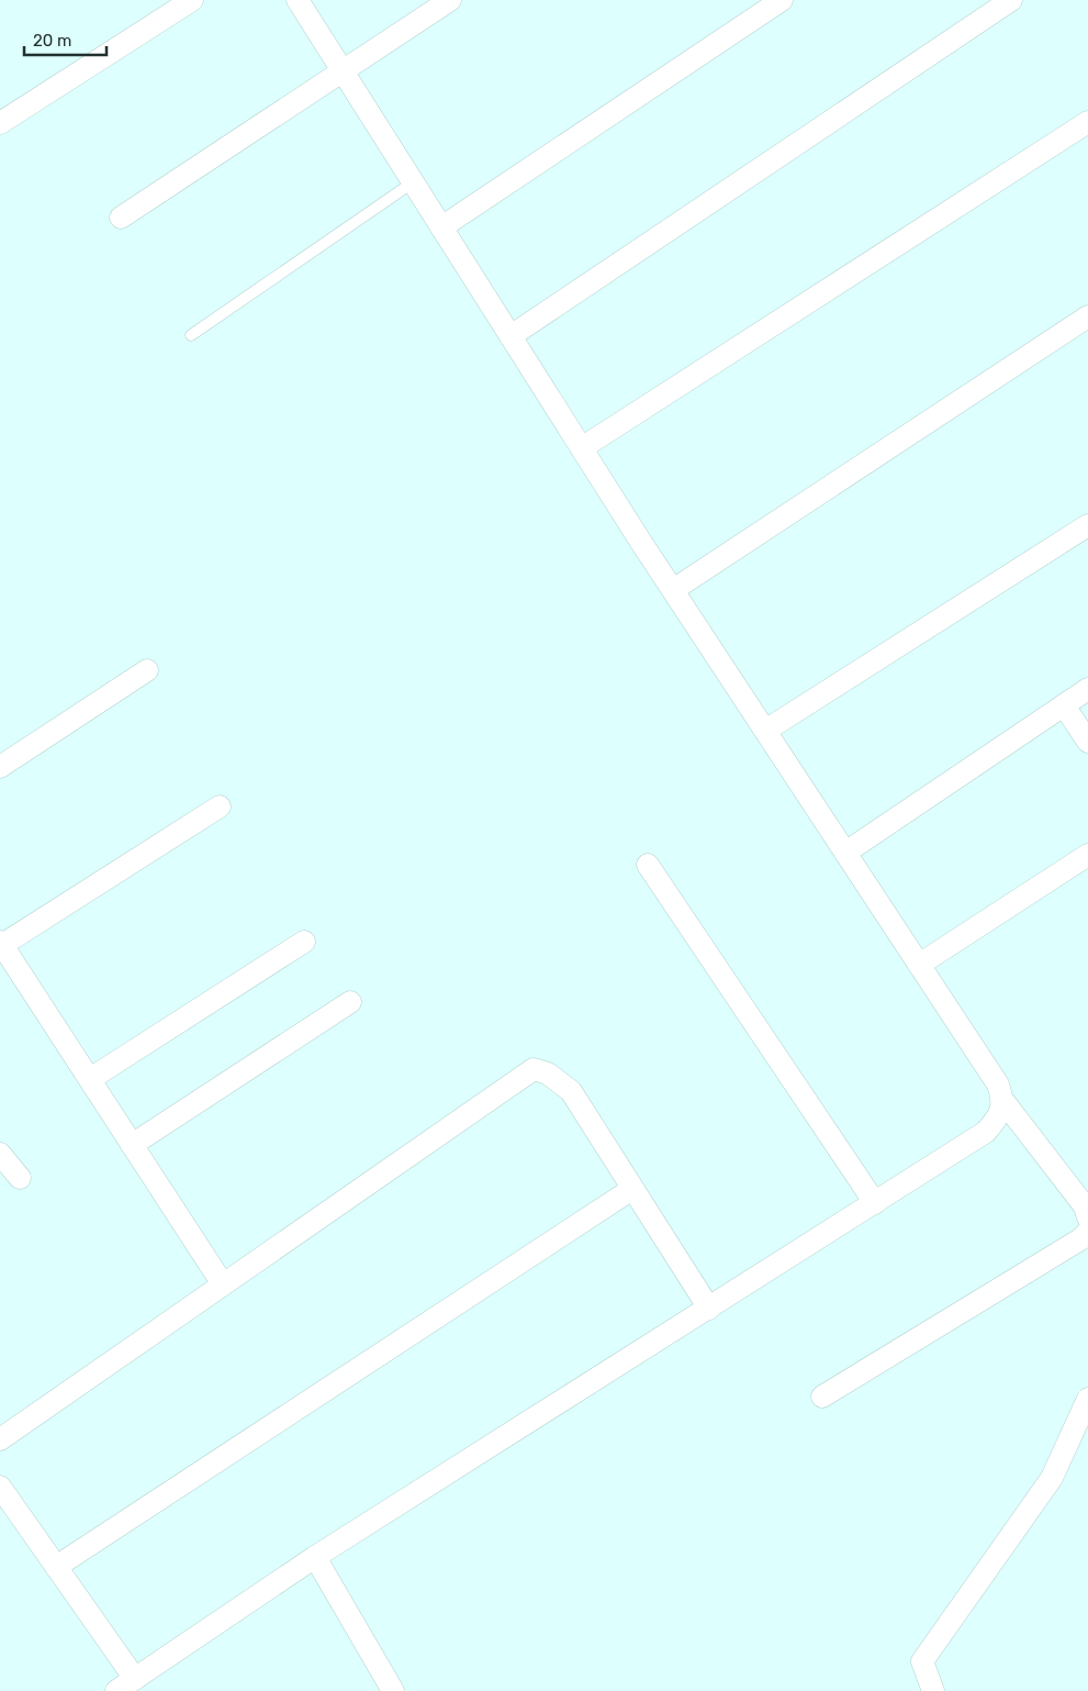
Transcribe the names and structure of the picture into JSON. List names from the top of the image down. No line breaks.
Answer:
{"scale_bar":"20 m"}
